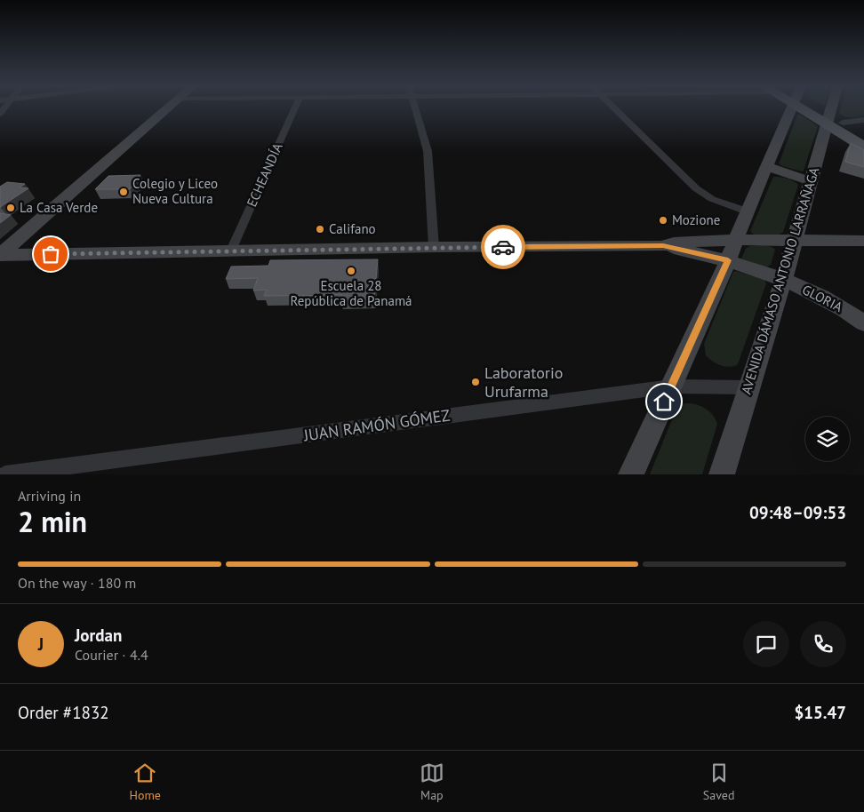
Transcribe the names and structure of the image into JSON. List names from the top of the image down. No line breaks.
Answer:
{"streets":{"street":["ECHEANDÍA","AVENIDA DÁMASO ANTONIO LARRAÑAGA","GLORIA","JUAN RAMÓN GÓMEZ"]},"crossings":[["AVENIDA DÁMASO ANTONIO LARRAÑAGA","GLORIA"],["AVENIDA DÁMASO ANTONIO LARRAÑAGA","JUAN RAMÓN GÓMEZ"]],"places":["Colegio y Liceo Nueva Cultura","La Casa Verde","Mozione","Califano","Escuela 28 República de Panamá","Laboratorio Urufarma"],"page":{"heading":["2 min","Arriving in","09:48–09:53"],"panel":["Jordan","Courier · 4.4","Order #1832","$15.47"],"bar":"On the way · 180 m","round":"J","tabs":["Home","Map","Saved"]}}
